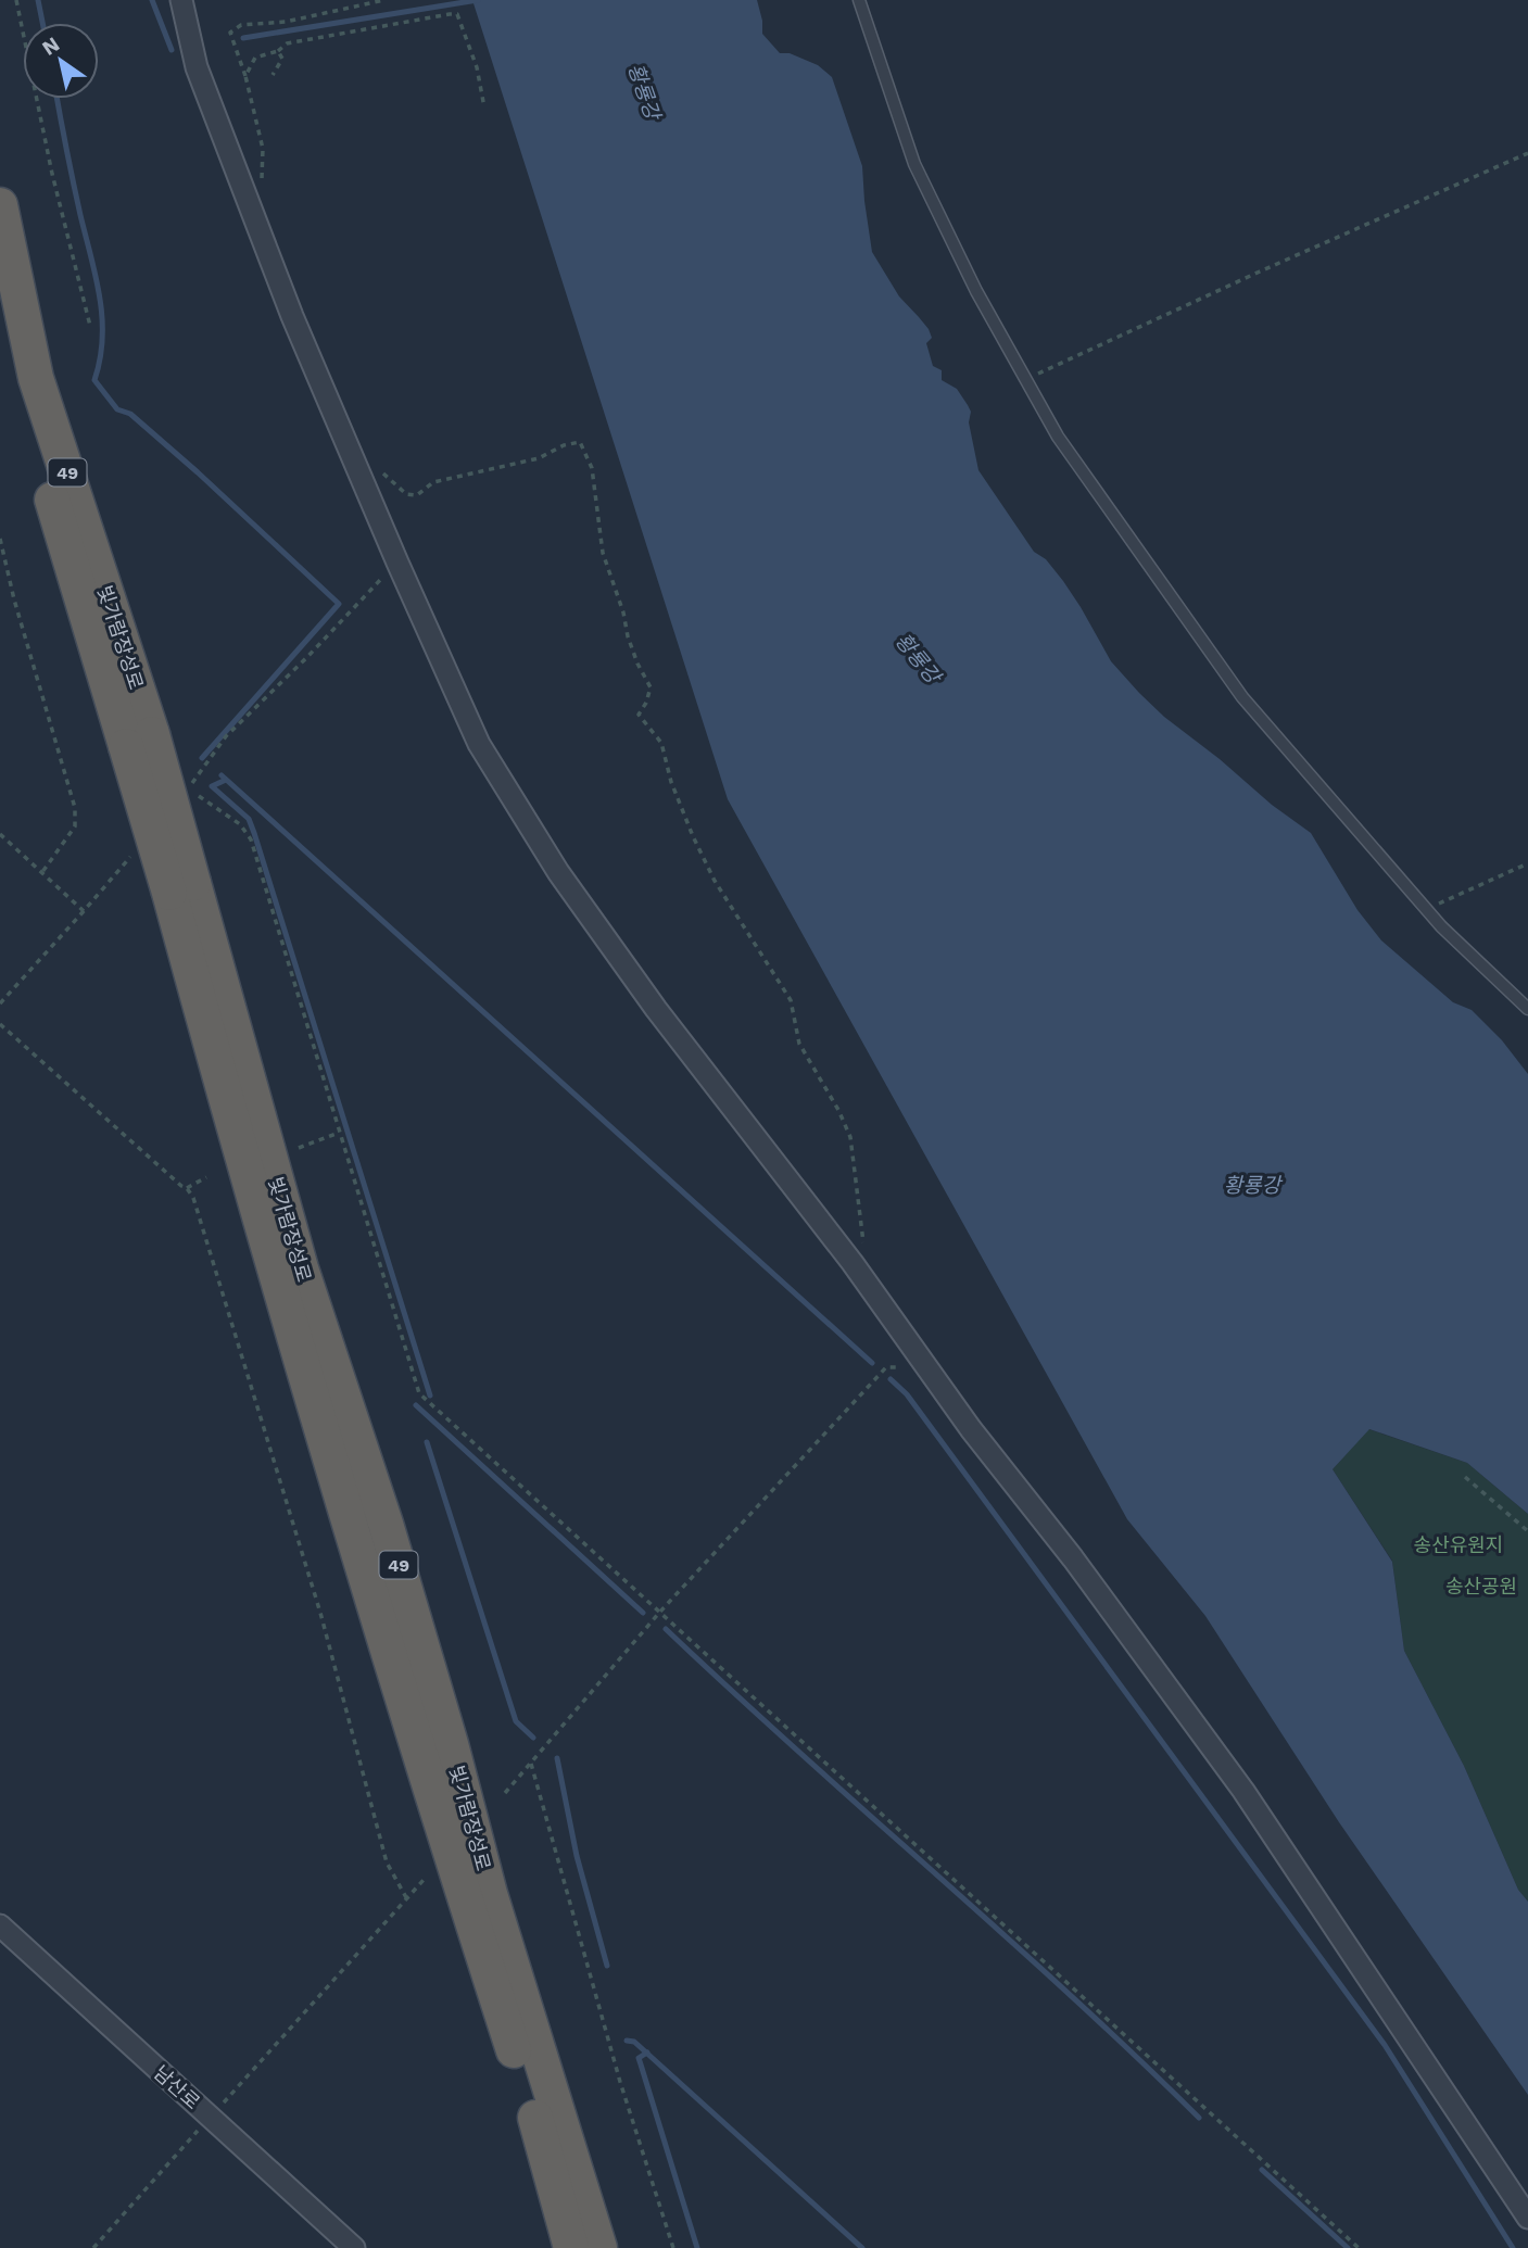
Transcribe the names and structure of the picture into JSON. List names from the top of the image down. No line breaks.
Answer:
{"streets":{"highway":["49","빛가람장성로"],"street":["남산로"]},"water":["황룡강"],"parks":["송산유원지","송산공원"],"north":"top left"}
